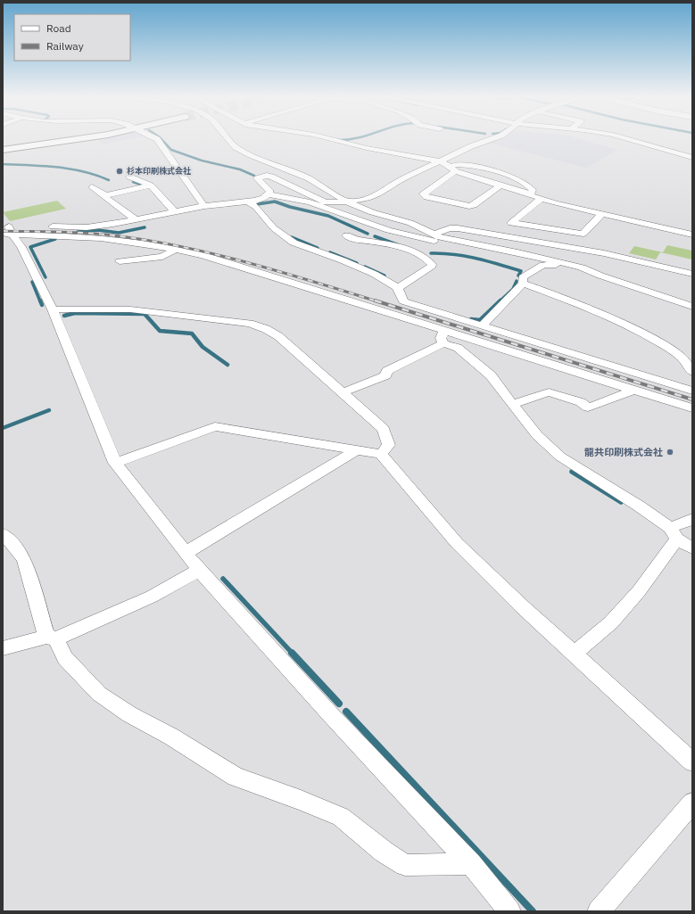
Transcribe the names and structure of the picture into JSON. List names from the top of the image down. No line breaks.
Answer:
{"places":["杉本印刷株式会社","龍共印刷株式会社"],"legend":["Road","Railway"]}
